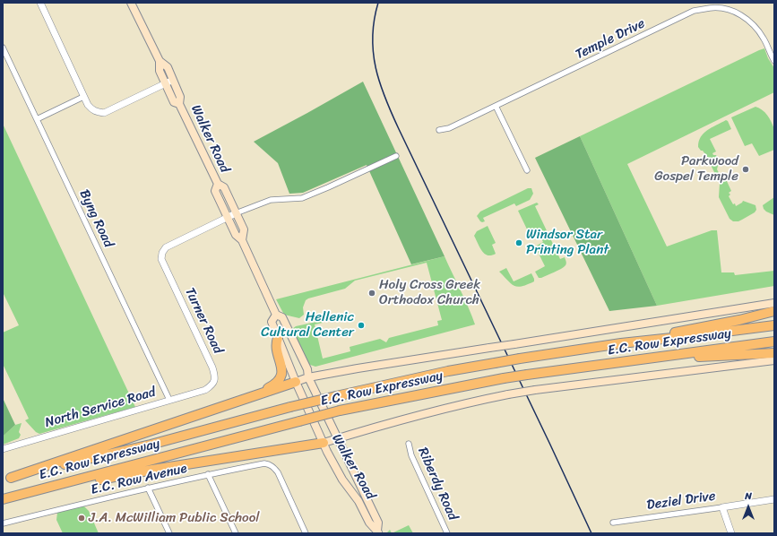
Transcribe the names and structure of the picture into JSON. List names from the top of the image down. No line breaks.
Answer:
{"streets":{"highway":["E.C. Row Expressway"],"main road":["Walker Road"],"street":["Temple Drive","Byng Road","Turner Road","North Service Road","E.C. Row Avenue","Riberdy Road","Deziel Drive"]},"crossings":[["Walker Road","Turner Road"],["Byng Road","North Service Road"],["Turner Road","North Service Road"]],"places":["Parkwood Gospel Temple","Windsor Star Printing Plant","Holy Cross Greek Orthodox Church","Hellenic Cultural Center","J.A. McWilliam Public School"],"north":"top"}
